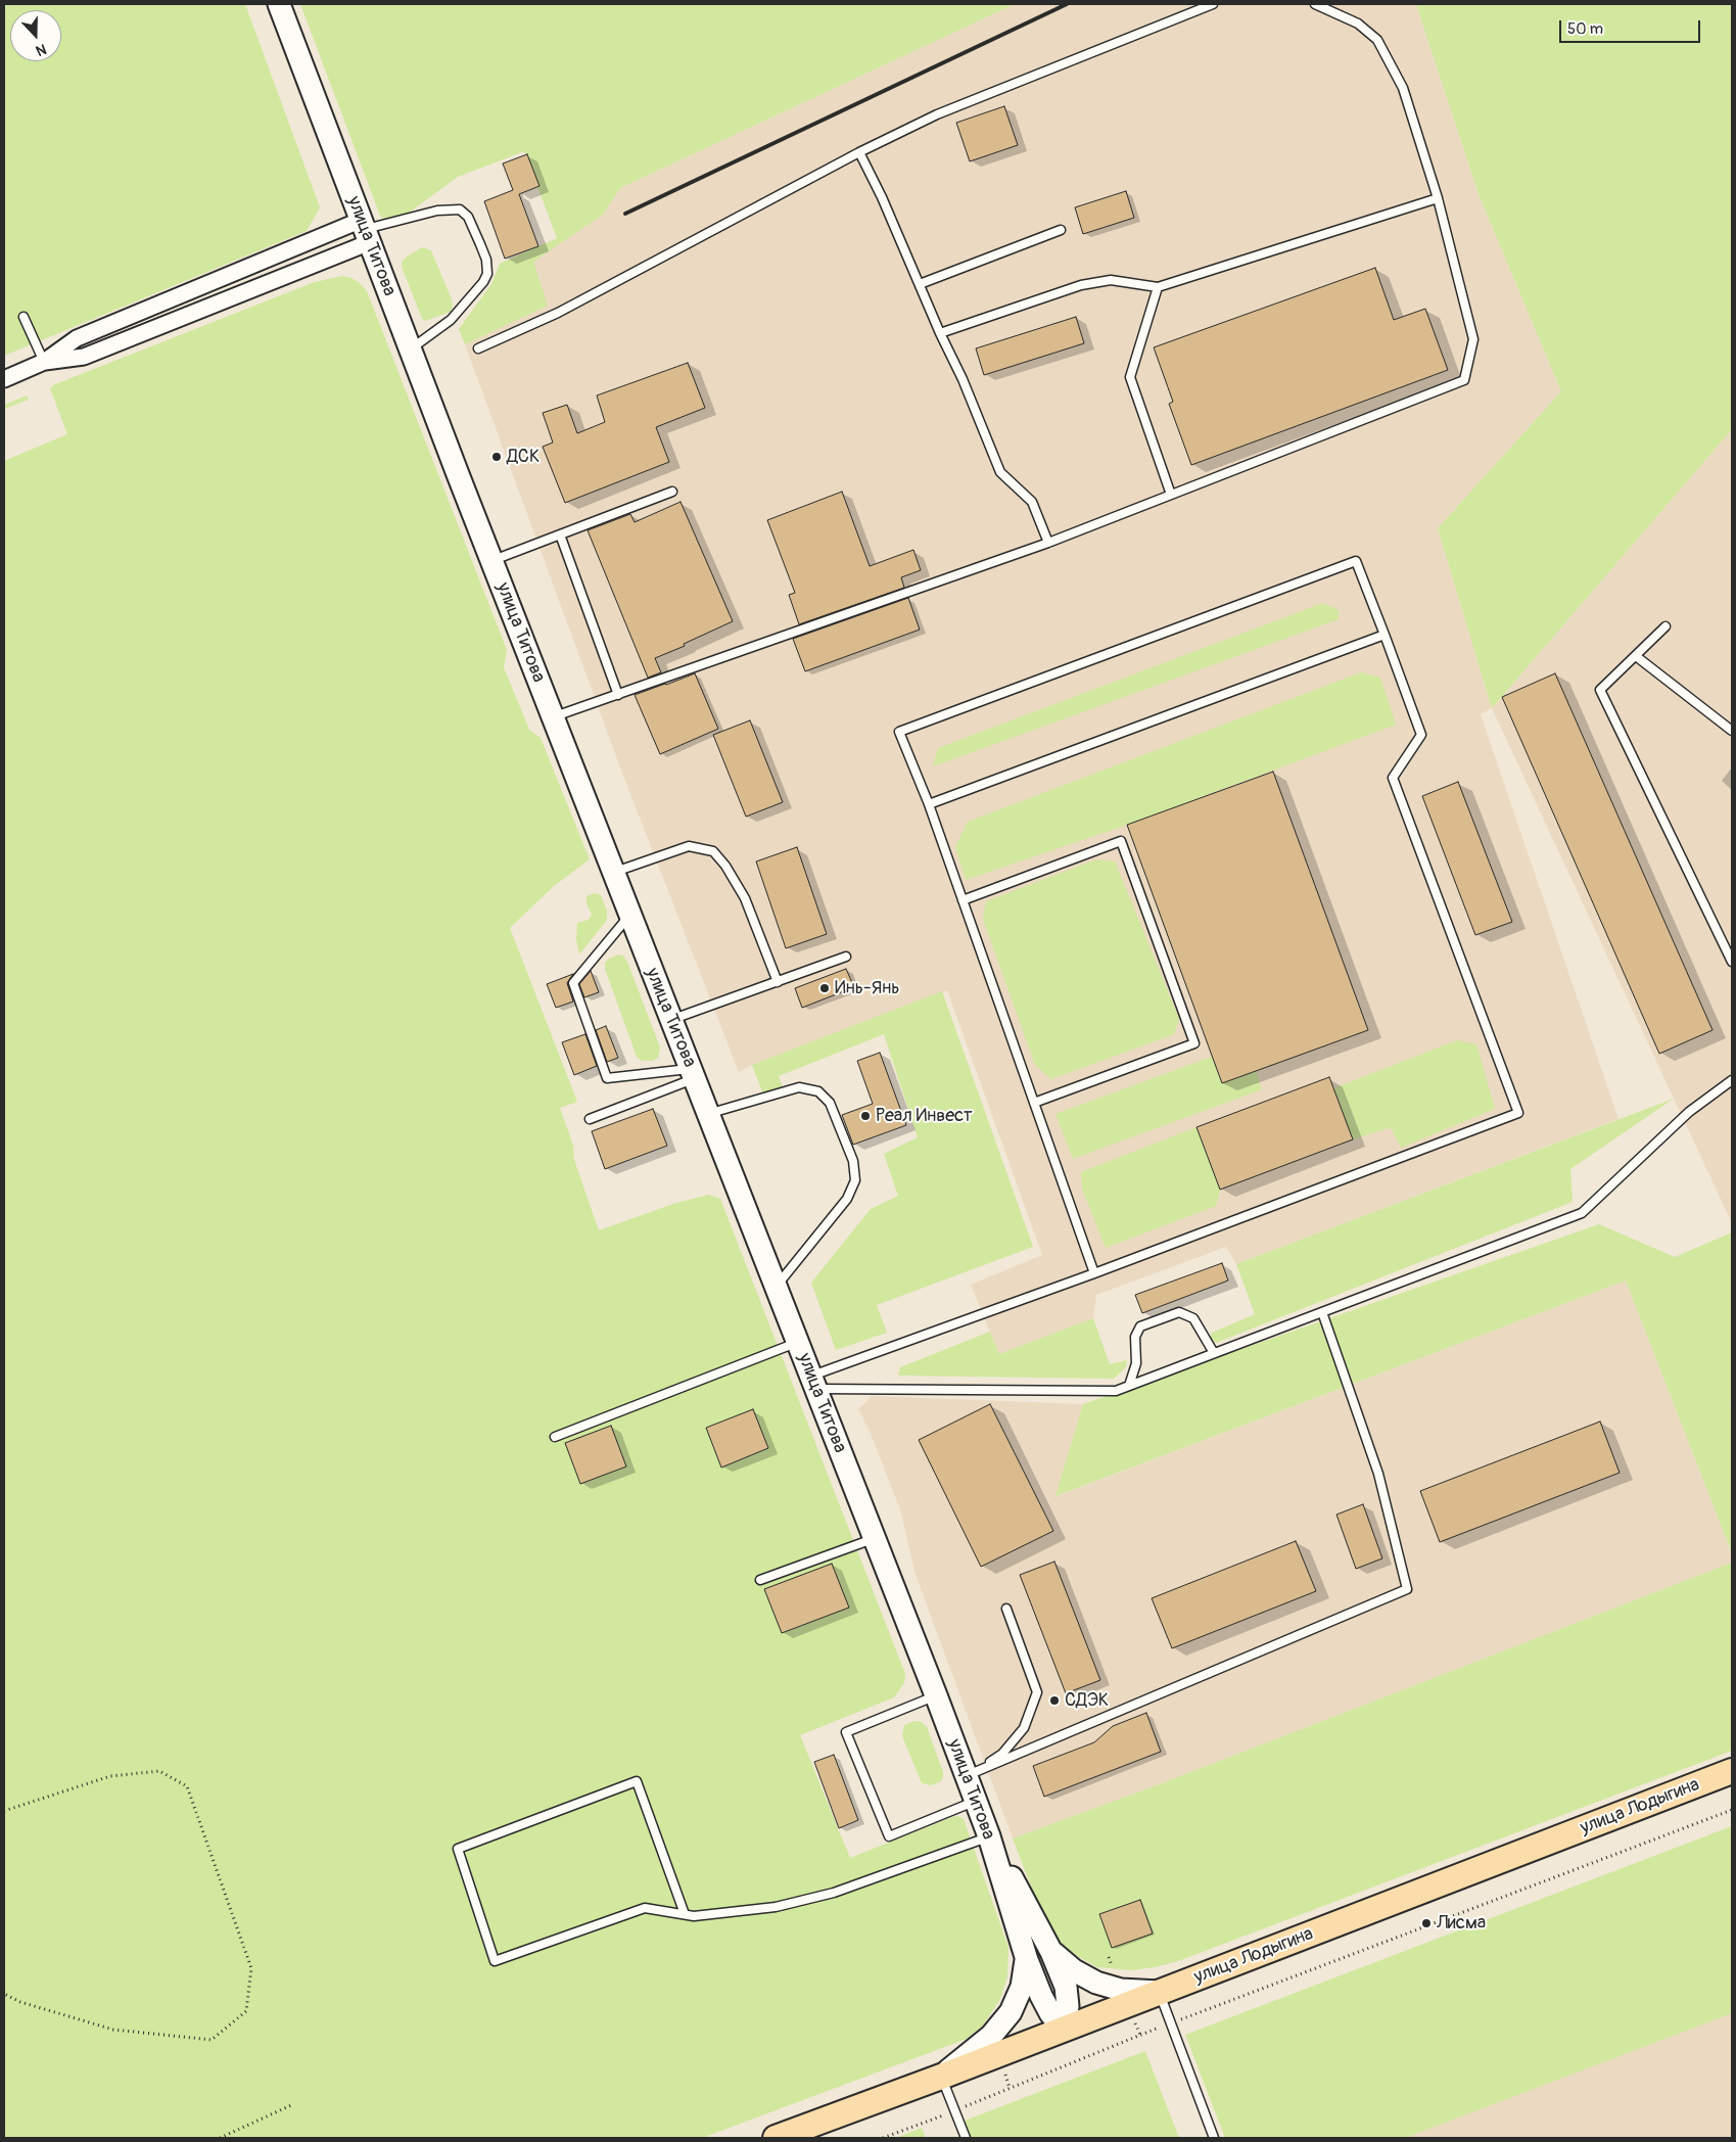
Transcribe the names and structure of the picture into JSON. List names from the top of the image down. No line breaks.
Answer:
{"streets":{"main road":["улица Титова","улица Лодыгина"]},"crossings":[["улица Титова","улица Лодыгина"]],"places":["ДСК","Инь-Янь","Реал Инвест","СДЭК","Лисма"],"scale_bar":"50 m","north":"bottom"}
